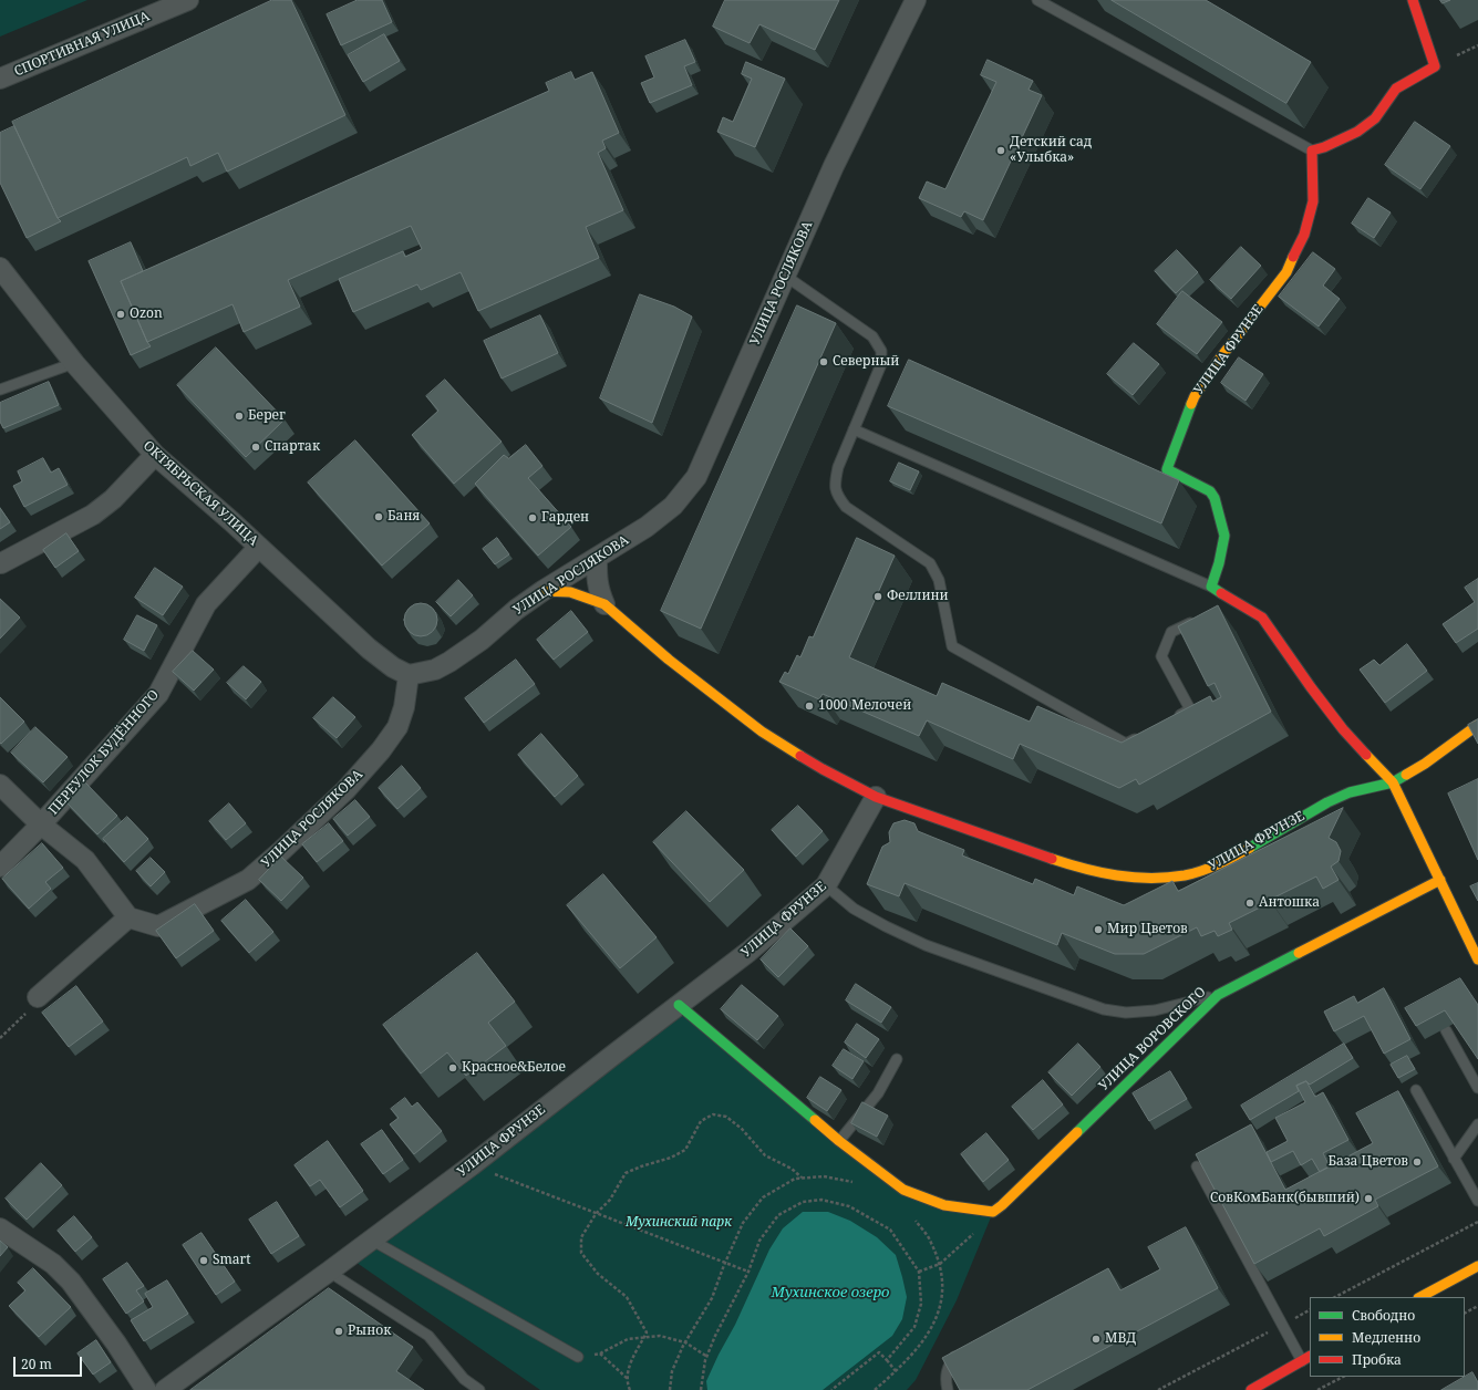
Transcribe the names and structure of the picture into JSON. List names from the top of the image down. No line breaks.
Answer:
{"streets":{"street":["СПОРТИВНАЯ УЛИЦА","УЛИЦА РОСЛЯКОВА","УЛИЦА ФРУНЗЕ","ОКТЯБРЬСКАЯ УЛИЦА","ПЕРЕУЛОК БУДЁННОГО","УЛИЦА ВОРОВСКОГО"]},"crossings":[["УЛИЦА РОСЛЯКОВА","ОКТЯБРЬСКАЯ УЛИЦА"],["ОКТЯБРЬСКАЯ УЛИЦА","ПЕРЕУЛОК БУДЁННОГО"]],"water":["Мухинское озеро"],"parks":["Мухинский парк"],"places":["Детский сад «Улыбка»","Ozon","Северный","Берег","Спартак","Баня","Гарден","Феллини","1000 Мелочей","Антошка","Мир Цветов","Красное&Белое","База Цветов","СовКомБанк(бывший)","Smart","Рынок","МВД"],"legend":["Свободно","Медленно","Пробка"],"scale_bar":"20 m"}
